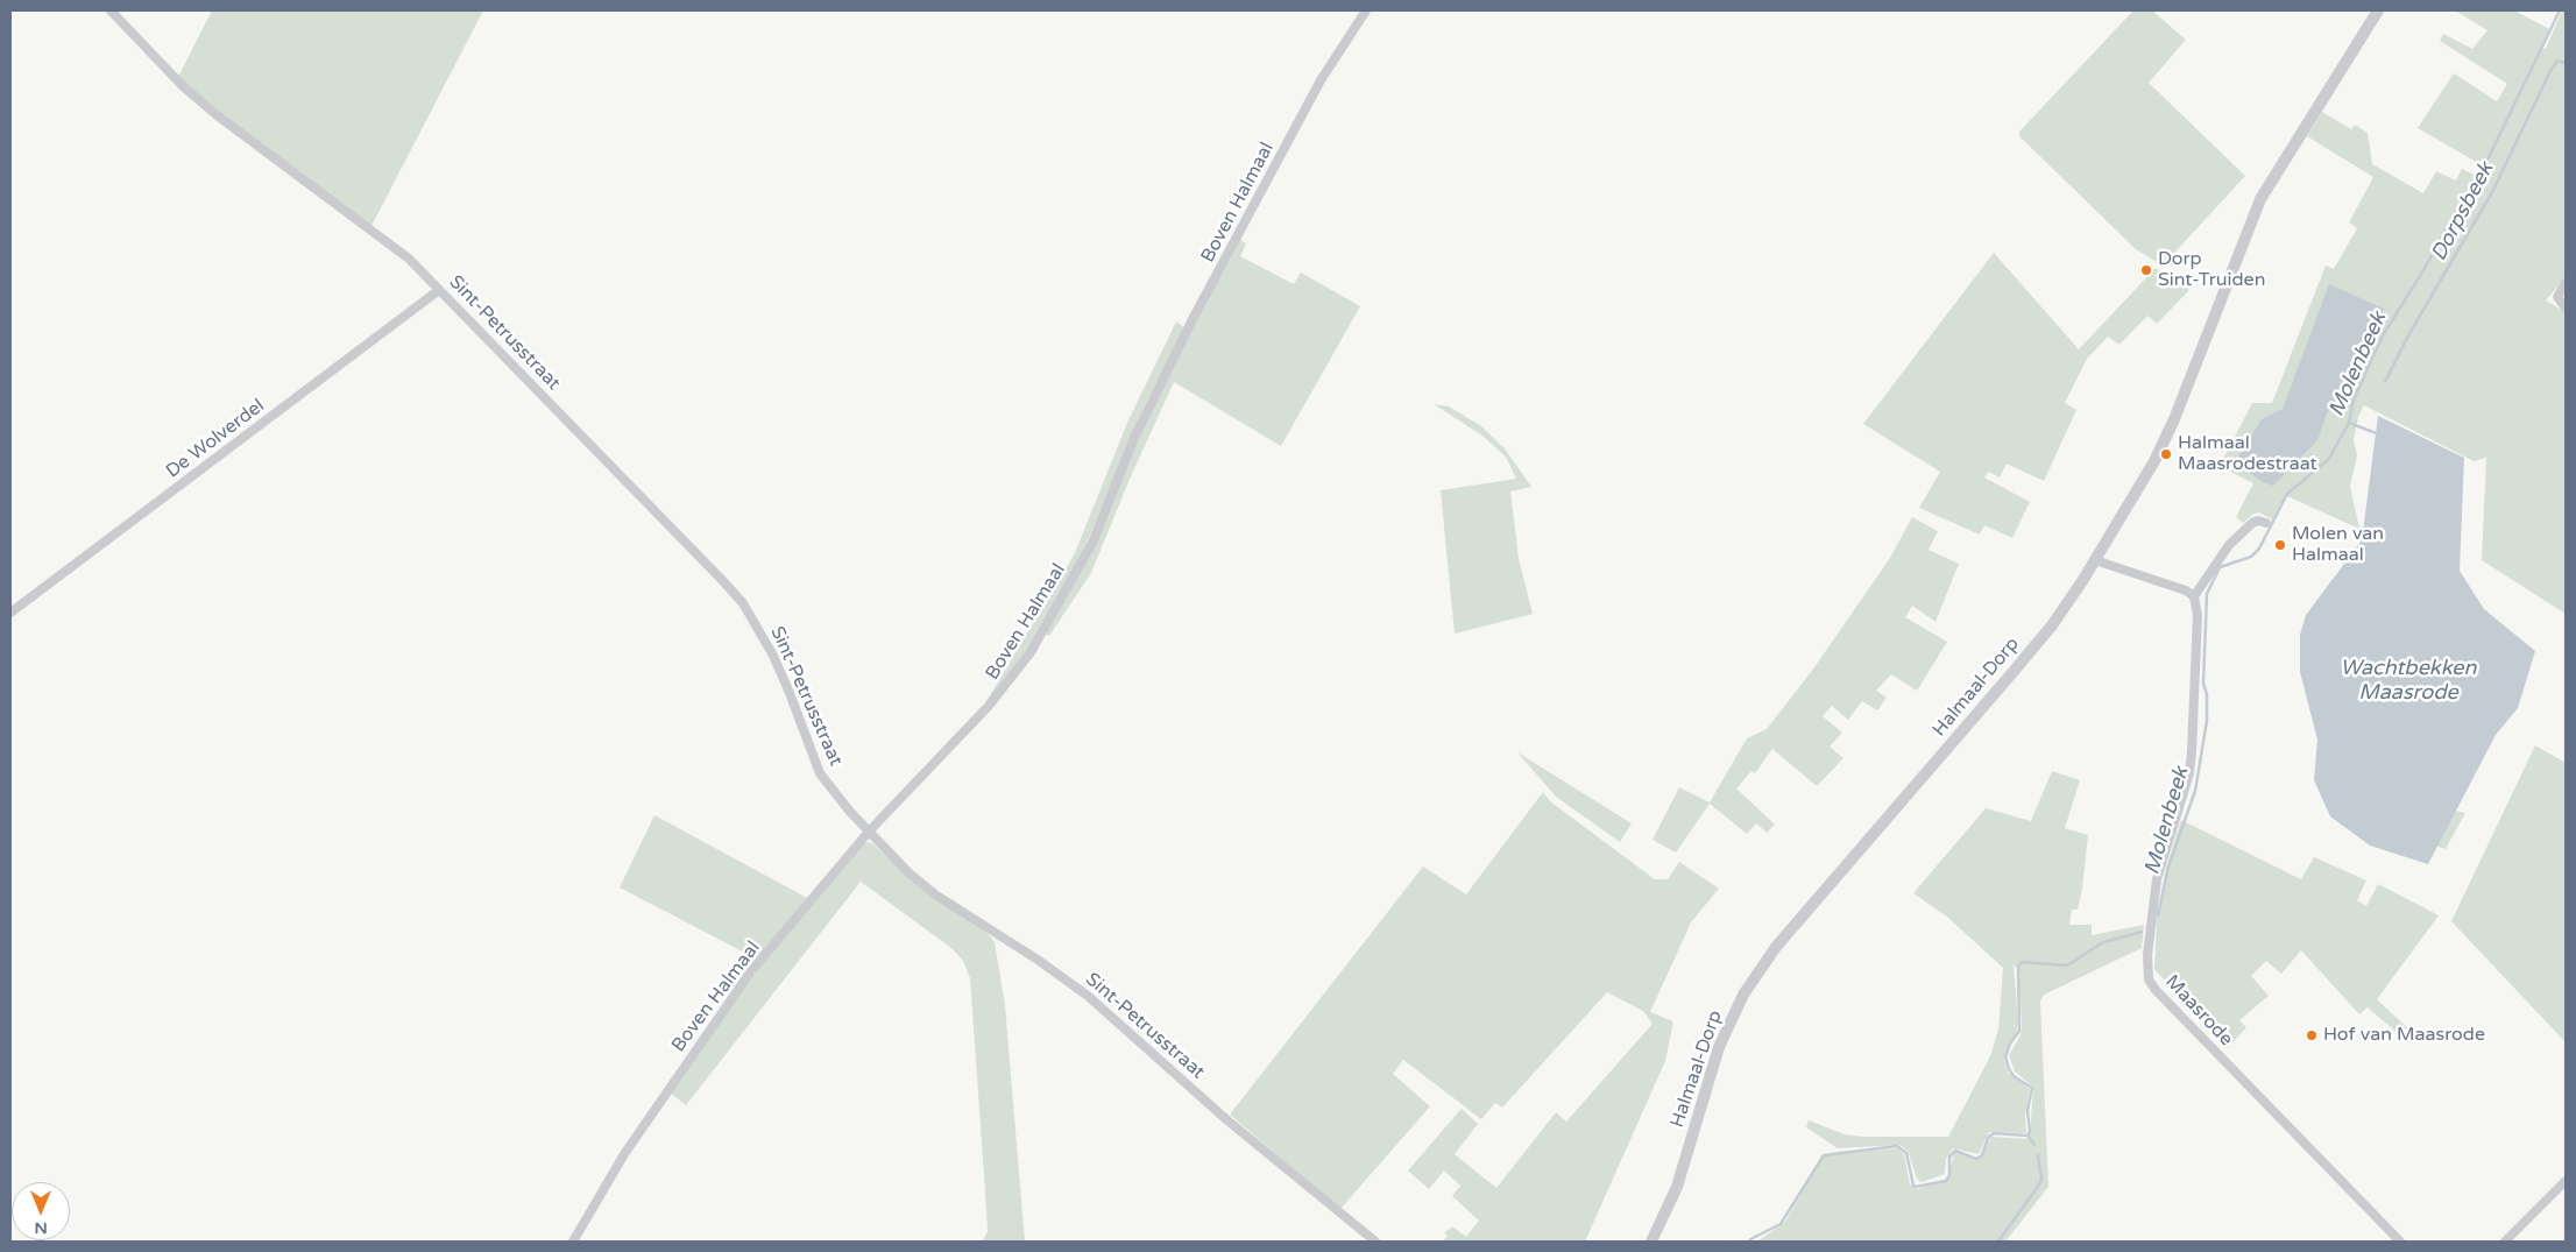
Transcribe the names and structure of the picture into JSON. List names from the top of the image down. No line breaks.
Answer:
{"streets":{"street":["Boven Halmaal","Sint-Petrusstraat","De Wolverdel","Halmaal-Dorp","Maasrode"]},"crossings":[["Boven Halmaal","Sint-Petrusstraat"],["Sint-Petrusstraat","De Wolverdel"]],"water":["Dorpsbeek","Molenbeek","Wachtbekken Maasrode"],"places":["Dorp Sint-Truiden","Halmaal Maasrodestraat","Molen van Halmaal","Hof van Maasrode"],"north":"bottom"}
